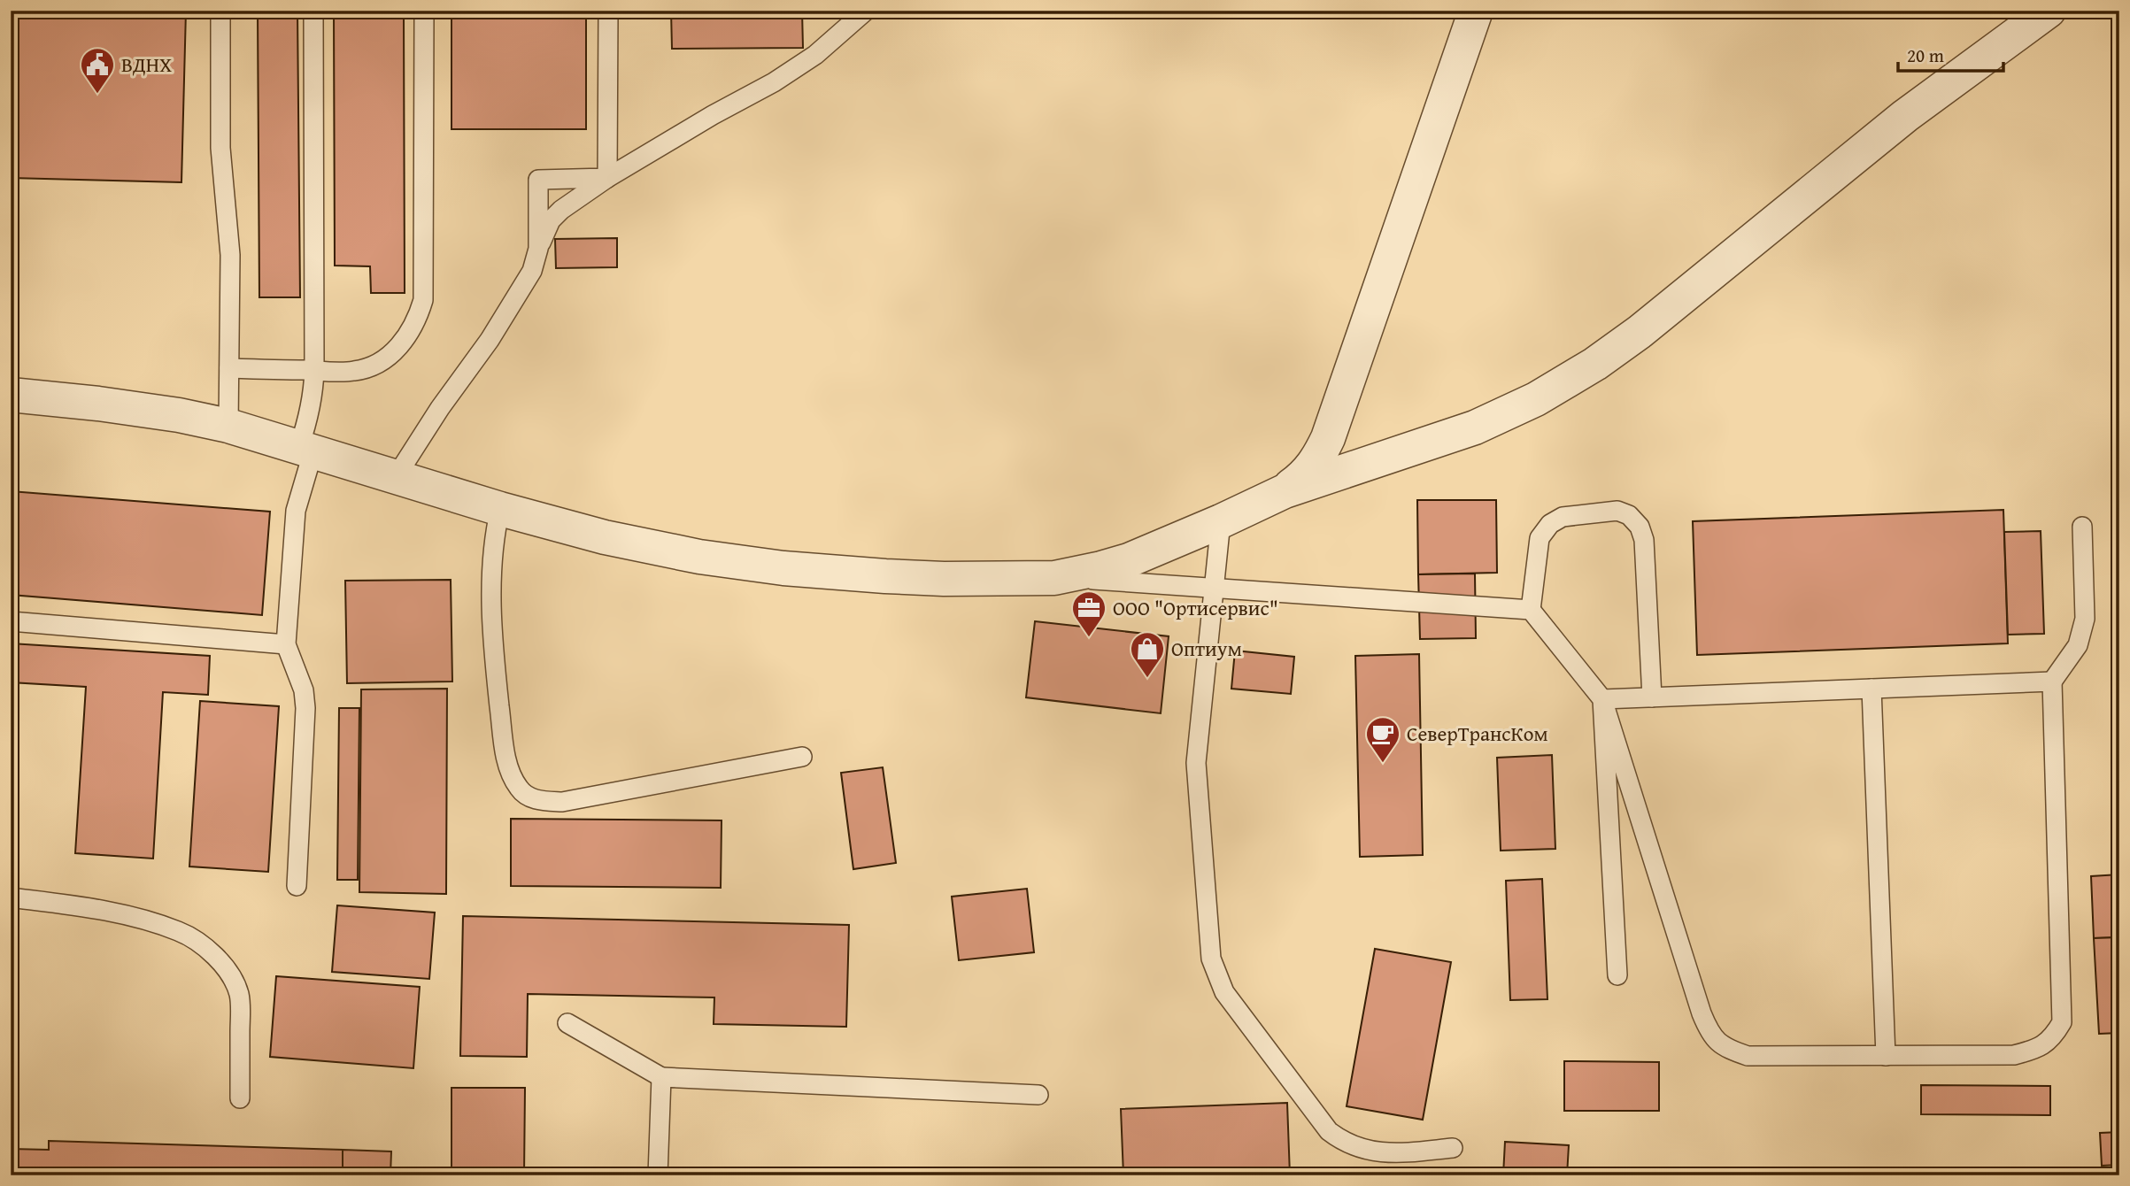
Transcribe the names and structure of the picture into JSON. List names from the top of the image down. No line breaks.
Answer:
{"places":{"public building":["ВДНХ"],"office":["ООО \"Ортисервис\""],"shop":["Оптиум"],"cafe":["СеверТрансКом"]},"scale_bar":"20 m"}
